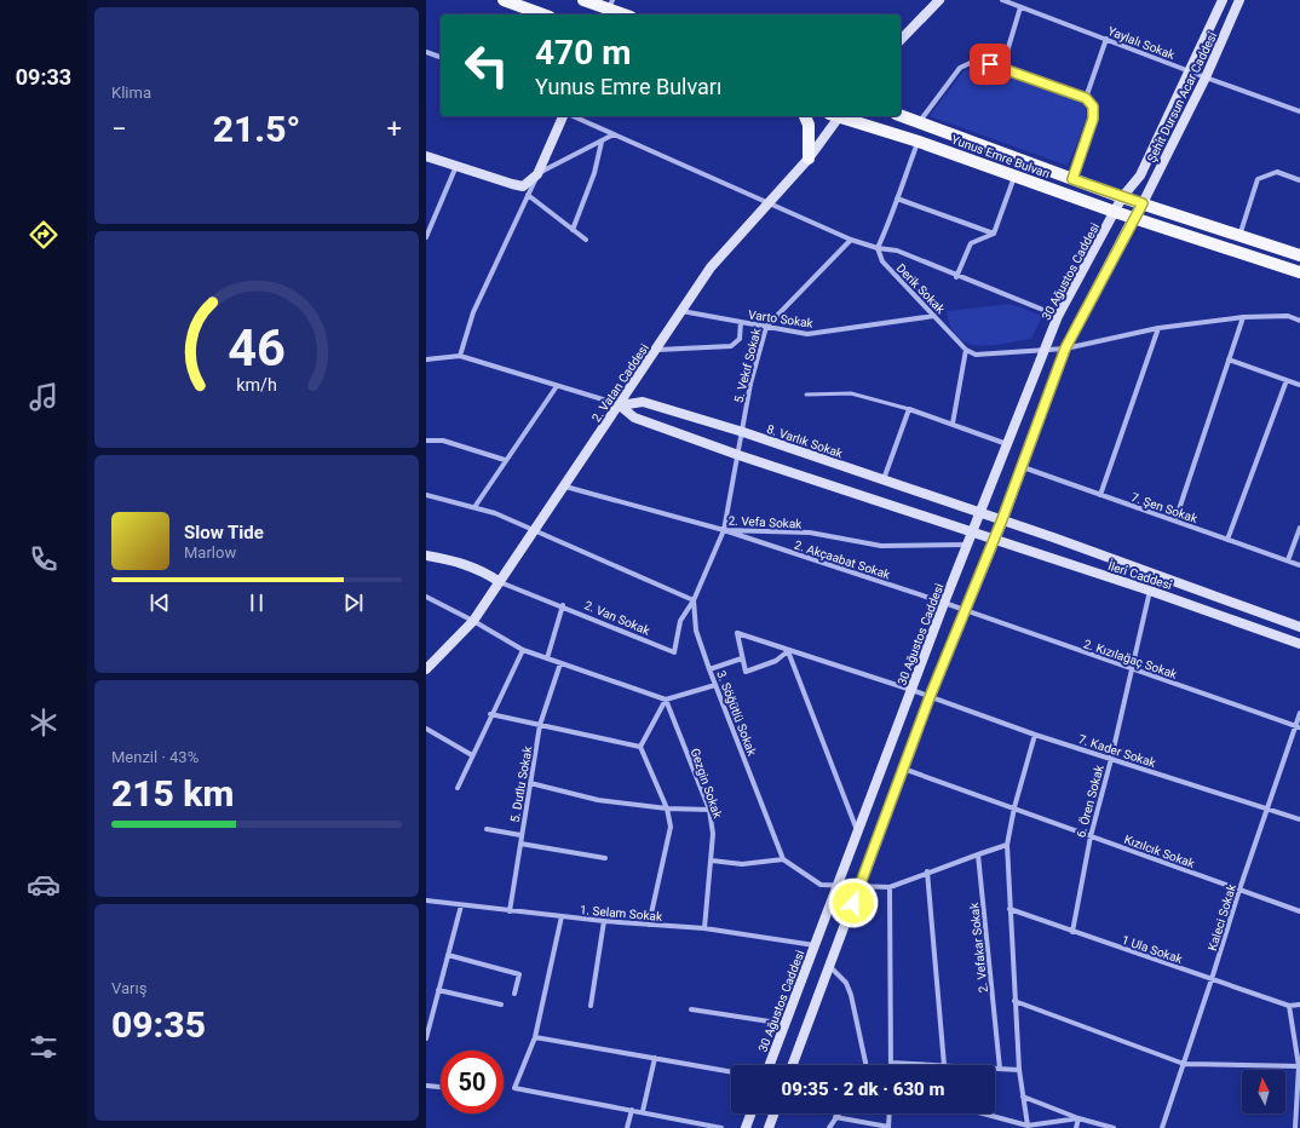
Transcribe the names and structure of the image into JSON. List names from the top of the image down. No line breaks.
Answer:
{"streets":{"main road":["Şehit Dursun Acar Caddesi","Yunus Emre Bulvarı","30 Ağustos Caddesi","2. Vatan Caddesi","8. Varlık Sokak","İleri Caddesi"],"street":["Yaylalı Sokak","Derik Sokak","Varto Sokak","5. Vekıf Sokak","7. Şen Sokak","2. Vefa Sokak","2. Akçaabat Sokak","2. Van Sokak","2. Kızılağaç Sokak","3. Söğütlü Sokak","7. Kader Sokak","Gezgin Sokak","5. Dutlu Sokak","6. Ören Sokak","Kızılcık Sokak","1. Selam Sokak","Kaleci Sokak","2. Vefakar Sokak","1 Ula Sokak"]},"crossings":[["Yaylalı Sokak","Şehit Dursun Acar Caddesi"],["Şehit Dursun Acar Caddesi","Yunus Emre Bulvarı"],["Şehit Dursun Acar Caddesi","30 Ağustos Caddesi"],["Yunus Emre Bulvarı","30 Ağustos Caddesi"],["30 Ağustos Caddesi","8. Varlık Sokak"],["30 Ağustos Caddesi","2. Vefa Sokak"],["30 Ağustos Caddesi","2. Akçaabat Sokak"],["30 Ağustos Caddesi","İleri Caddesi"],["30 Ağustos Caddesi","7. Kader Sokak"],["30 Ağustos Caddesi","1. Selam Sokak"],["Derik Sokak","Varto Sokak"],["Varto Sokak","5. Vekıf Sokak"],["Varto Sokak","2. Vatan Caddesi"],["5. Vekıf Sokak","8. Varlık Sokak"],["5. Vekıf Sokak","2. Vefa Sokak"],["5. Vekıf Sokak","2. Akçaabat Sokak"],["5. Vekıf Sokak","3. Söğütlü Sokak"],["2. Vatan Caddesi","8. Varlık Sokak"],["2. Vatan Caddesi","2. Vefa Sokak"],["2. Vatan Caddesi","2. Van Sokak"],["8. Varlık Sokak","İleri Caddesi"],["2. Vefa Sokak","2. Akçaabat Sokak"],["2. Vefa Sokak","3. Söğütlü Sokak"],["2. Akçaabat Sokak","2. Kızılağaç Sokak"],["2. Akçaabat Sokak","3. Söğütlü Sokak"],["İleri Caddesi","6. Ören Sokak"],["2. Van Sokak","3. Söğütlü Sokak"],["2. Kızılağaç Sokak","6. Ören Sokak"],["2. Kızılağaç Sokak","Kaleci Sokak"],["7. Kader Sokak","6. Ören Sokak"],["7. Kader Sokak","Kaleci Sokak"],["Gezgin Sokak","1. Selam Sokak"],["5. Dutlu Sokak","1. Selam Sokak"],["6. Ören Sokak","Kızılcık Sokak"],["6. Ören Sokak","1 Ula Sokak"],["Kızılcık Sokak","Kaleci Sokak"],["Kaleci Sokak","1 Ula Sokak"]],"north":"top","page":{"tabs":"09:33","tile":["Klima",["Menzil · 43%","215 km"],["Varış","09:35"]],"turn":["470 m","Yunus Emre Bulvarı"],"heat":["−","21.5°","+"],"song":["Slow Tide","Marlow"],"limit":"50","trip":"09:35 · 2 dk · 630 m","gauge":["46","km/h"]}}
